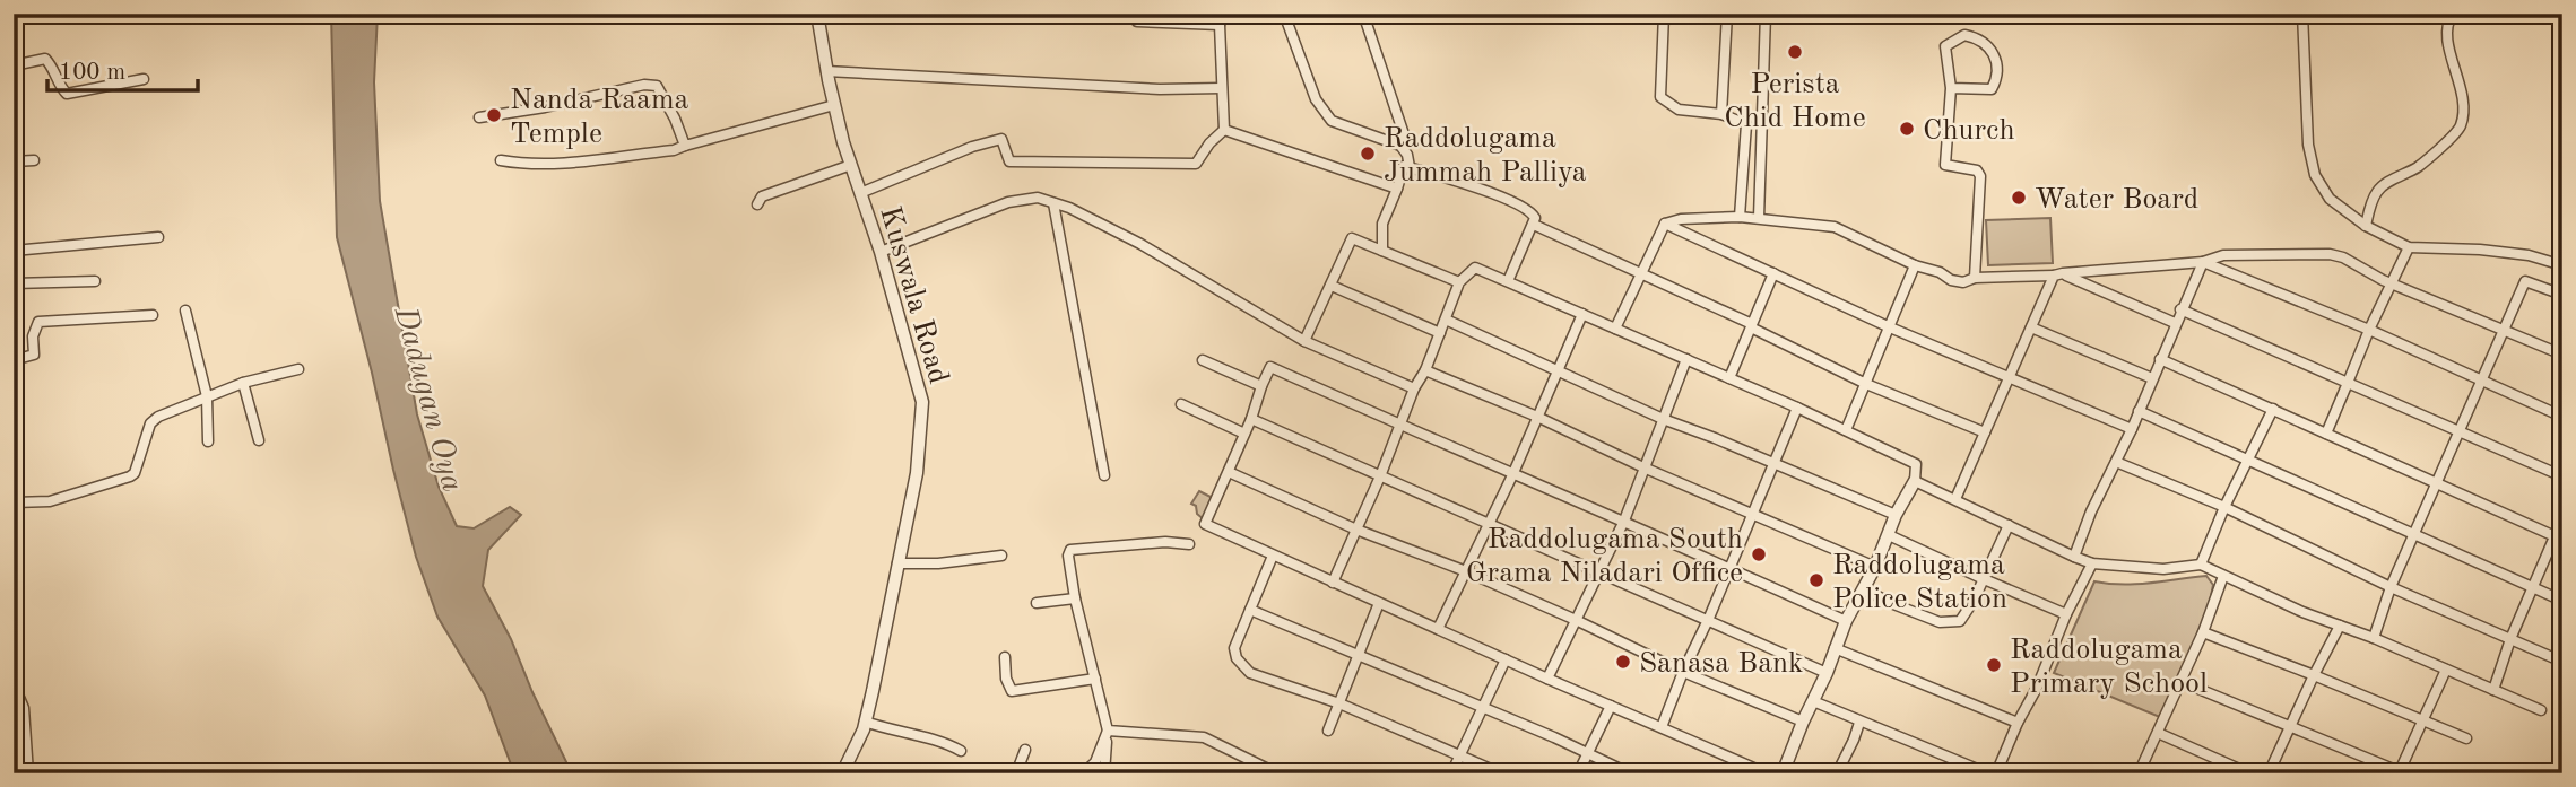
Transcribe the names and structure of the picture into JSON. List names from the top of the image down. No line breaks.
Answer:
{"streets":{"street":["Kuswala Road"]},"water":["Dadugan Oya"],"places":["Perista Chid Home","Nanda Raama Temple","Church","Raddolugama Jummah Palliya","Water Board","Raddolugama South Grama Niladari Office","Raddolugama Police Station","Sanasa Bank","Raddolugama Primary School"],"scale_bar":"100 m"}
